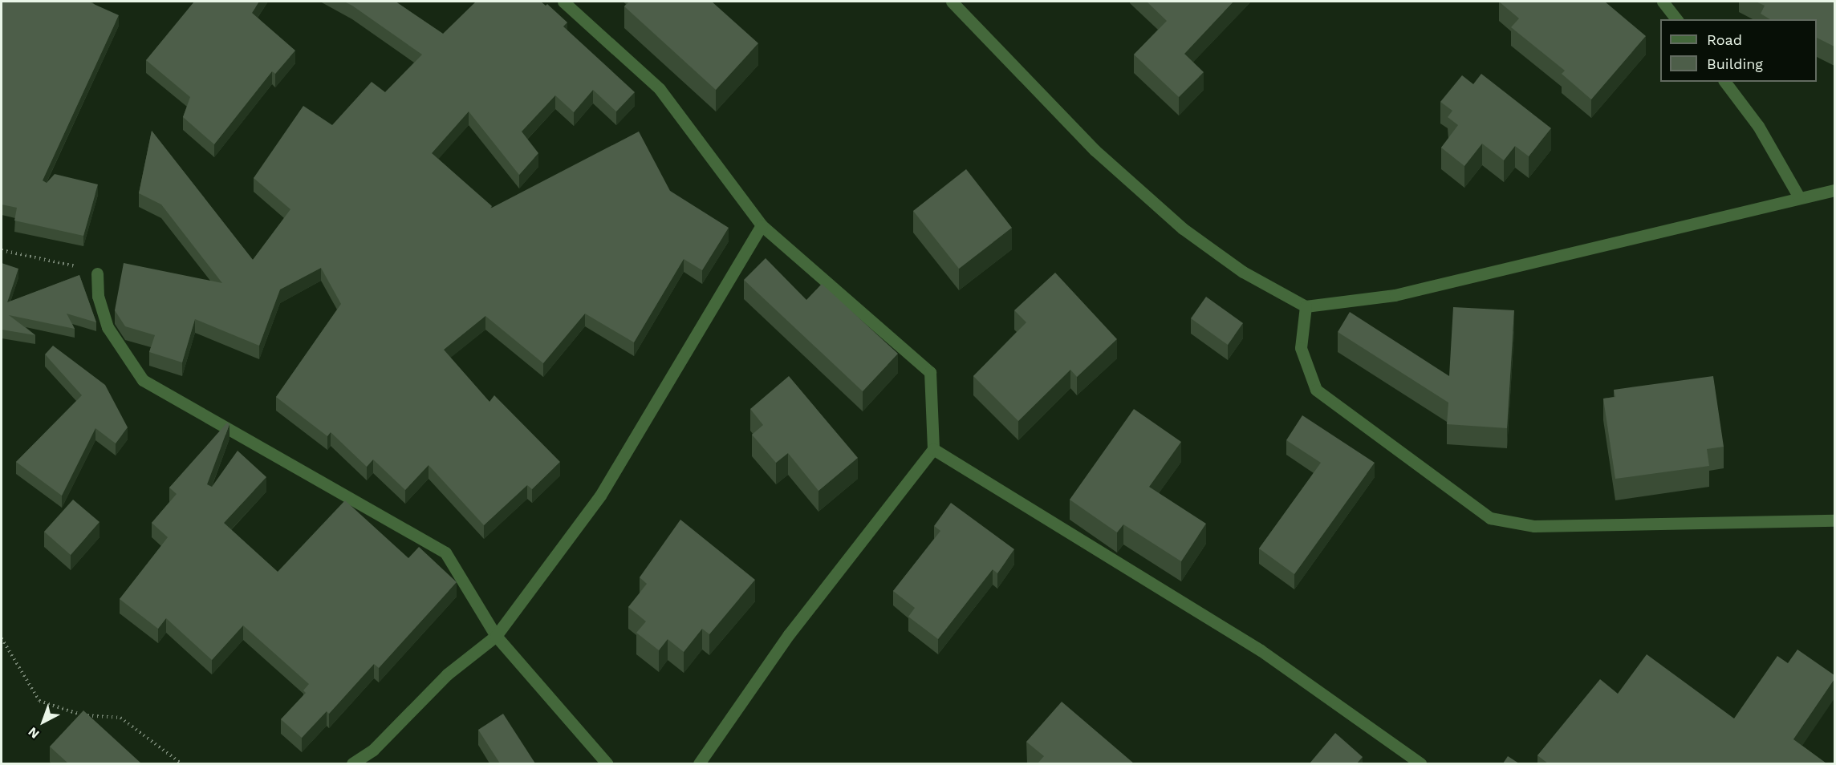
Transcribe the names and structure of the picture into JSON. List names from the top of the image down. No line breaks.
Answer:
{"legend":["Road","Building"],"north":"bottom left"}
